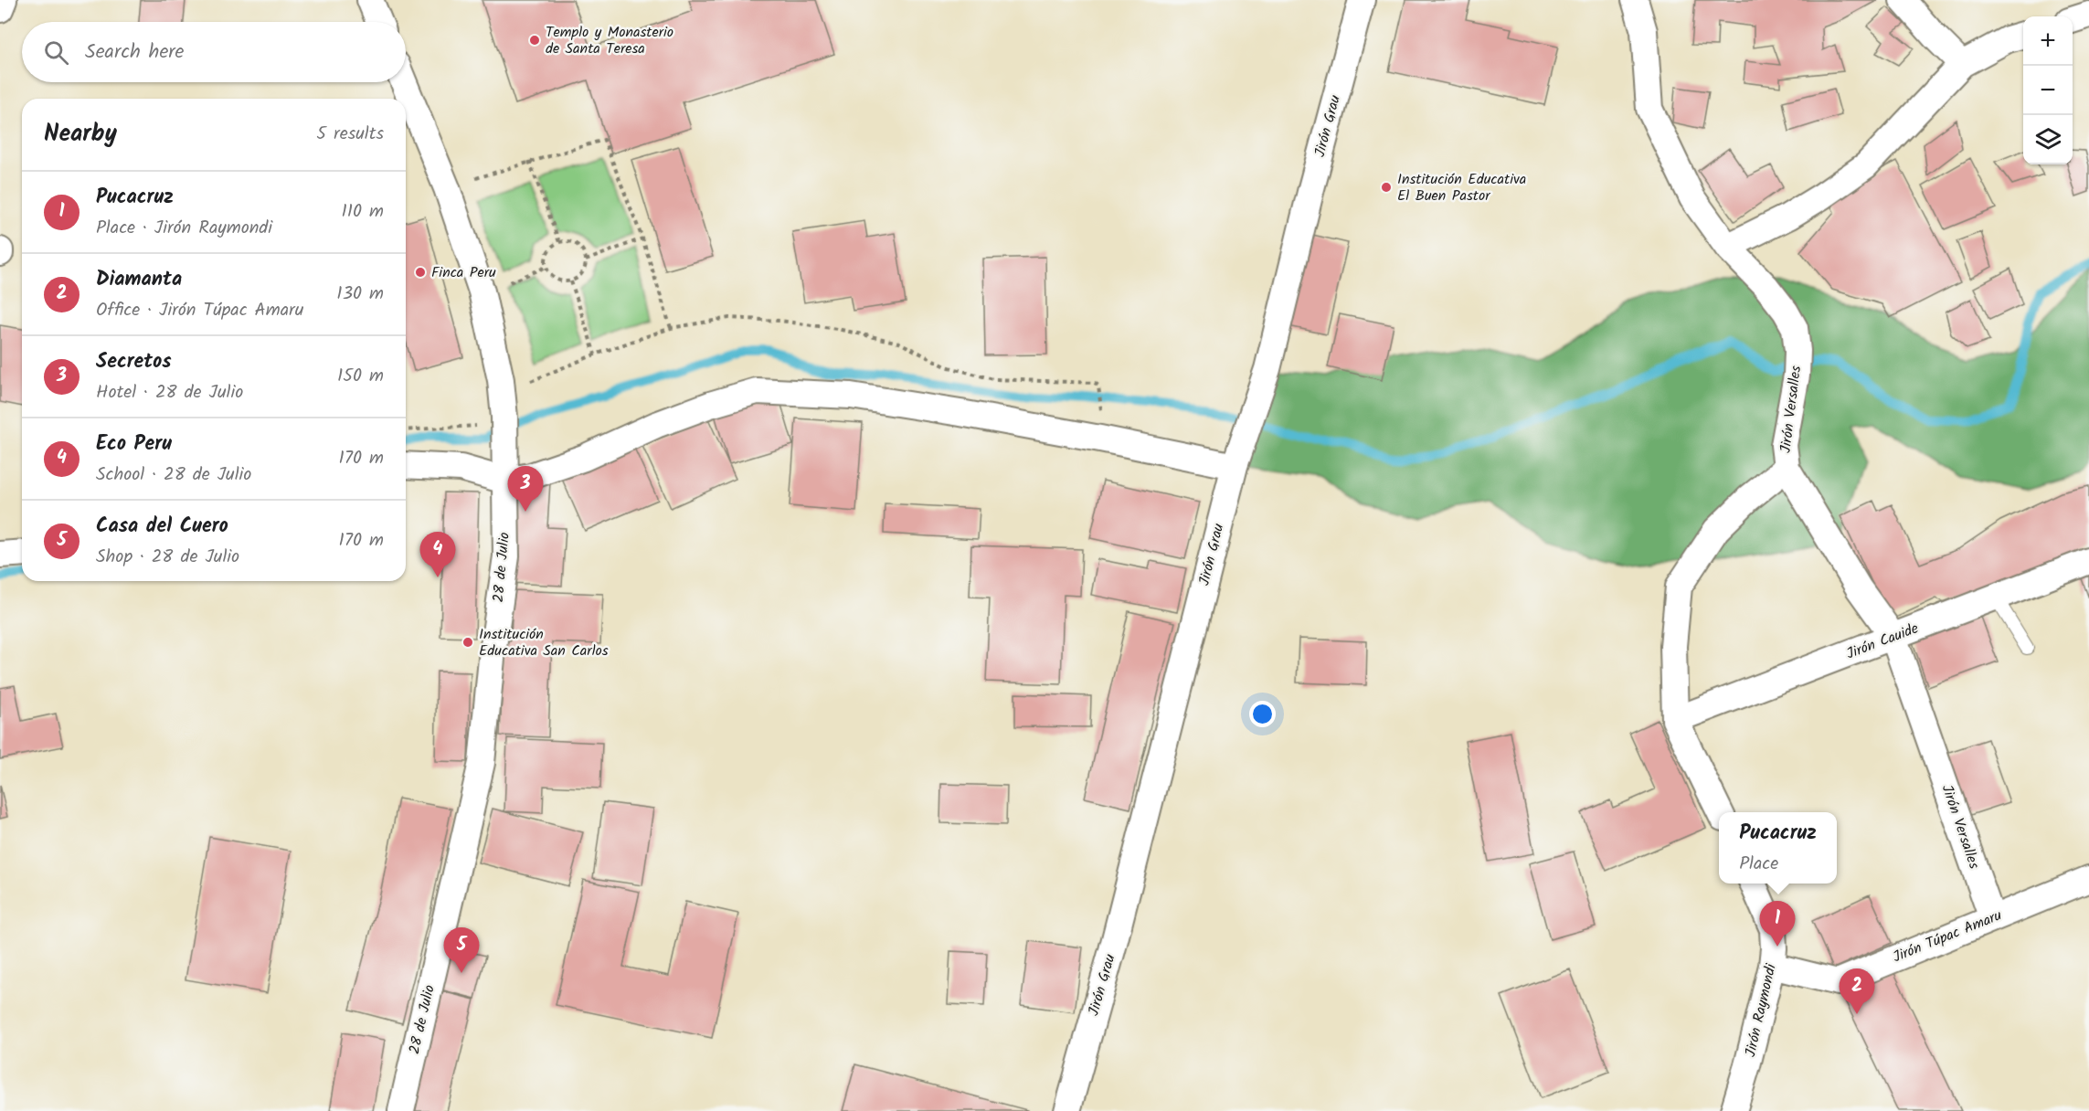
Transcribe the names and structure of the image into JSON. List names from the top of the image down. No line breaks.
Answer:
{"streets":{"street":["Jirón Grau","Jirón Versalles","28 de Julio","Jirón Cauide","Jirón Túpac Amaru","Jirón Raymondi"]},"crossings":[["Jirón Versalles","Jirón Cauide"],["Jirón Versalles","Jirón Túpac Amaru"],["Jirón Túpac Amaru","Jirón Raymondi"]],"places":["Templo y Monasterio de Santa Teresa","Institución Educativa El Buen Pastor","Finca Peru","Institución Educativa San Carlos"],"page":{"map_buttons":["+","−"],"search":"Search here","heading":["Nearby","5 results"],"list":[{"mark":"1","name":"Pucacruz","note":"Place · Jirón Raymondi","value":"110 m"},{"mark":"2","name":"Diamanta","note":"Office · Jirón Túpac Amaru","value":"130 m"},{"mark":"3","name":"Secretos","note":"Hotel · 28 de Julio","value":"150 m"},{"mark":"4","name":"Eco Peru","note":"School · 28 de Julio","value":"170 m"},{"mark":"5","name":"Casa del Cuero","note":"Shop · 28 de Julio","value":"170 m"}],"pins":["3","4","1","5","2"],"popup":["Pucacruz","Place"]}}
